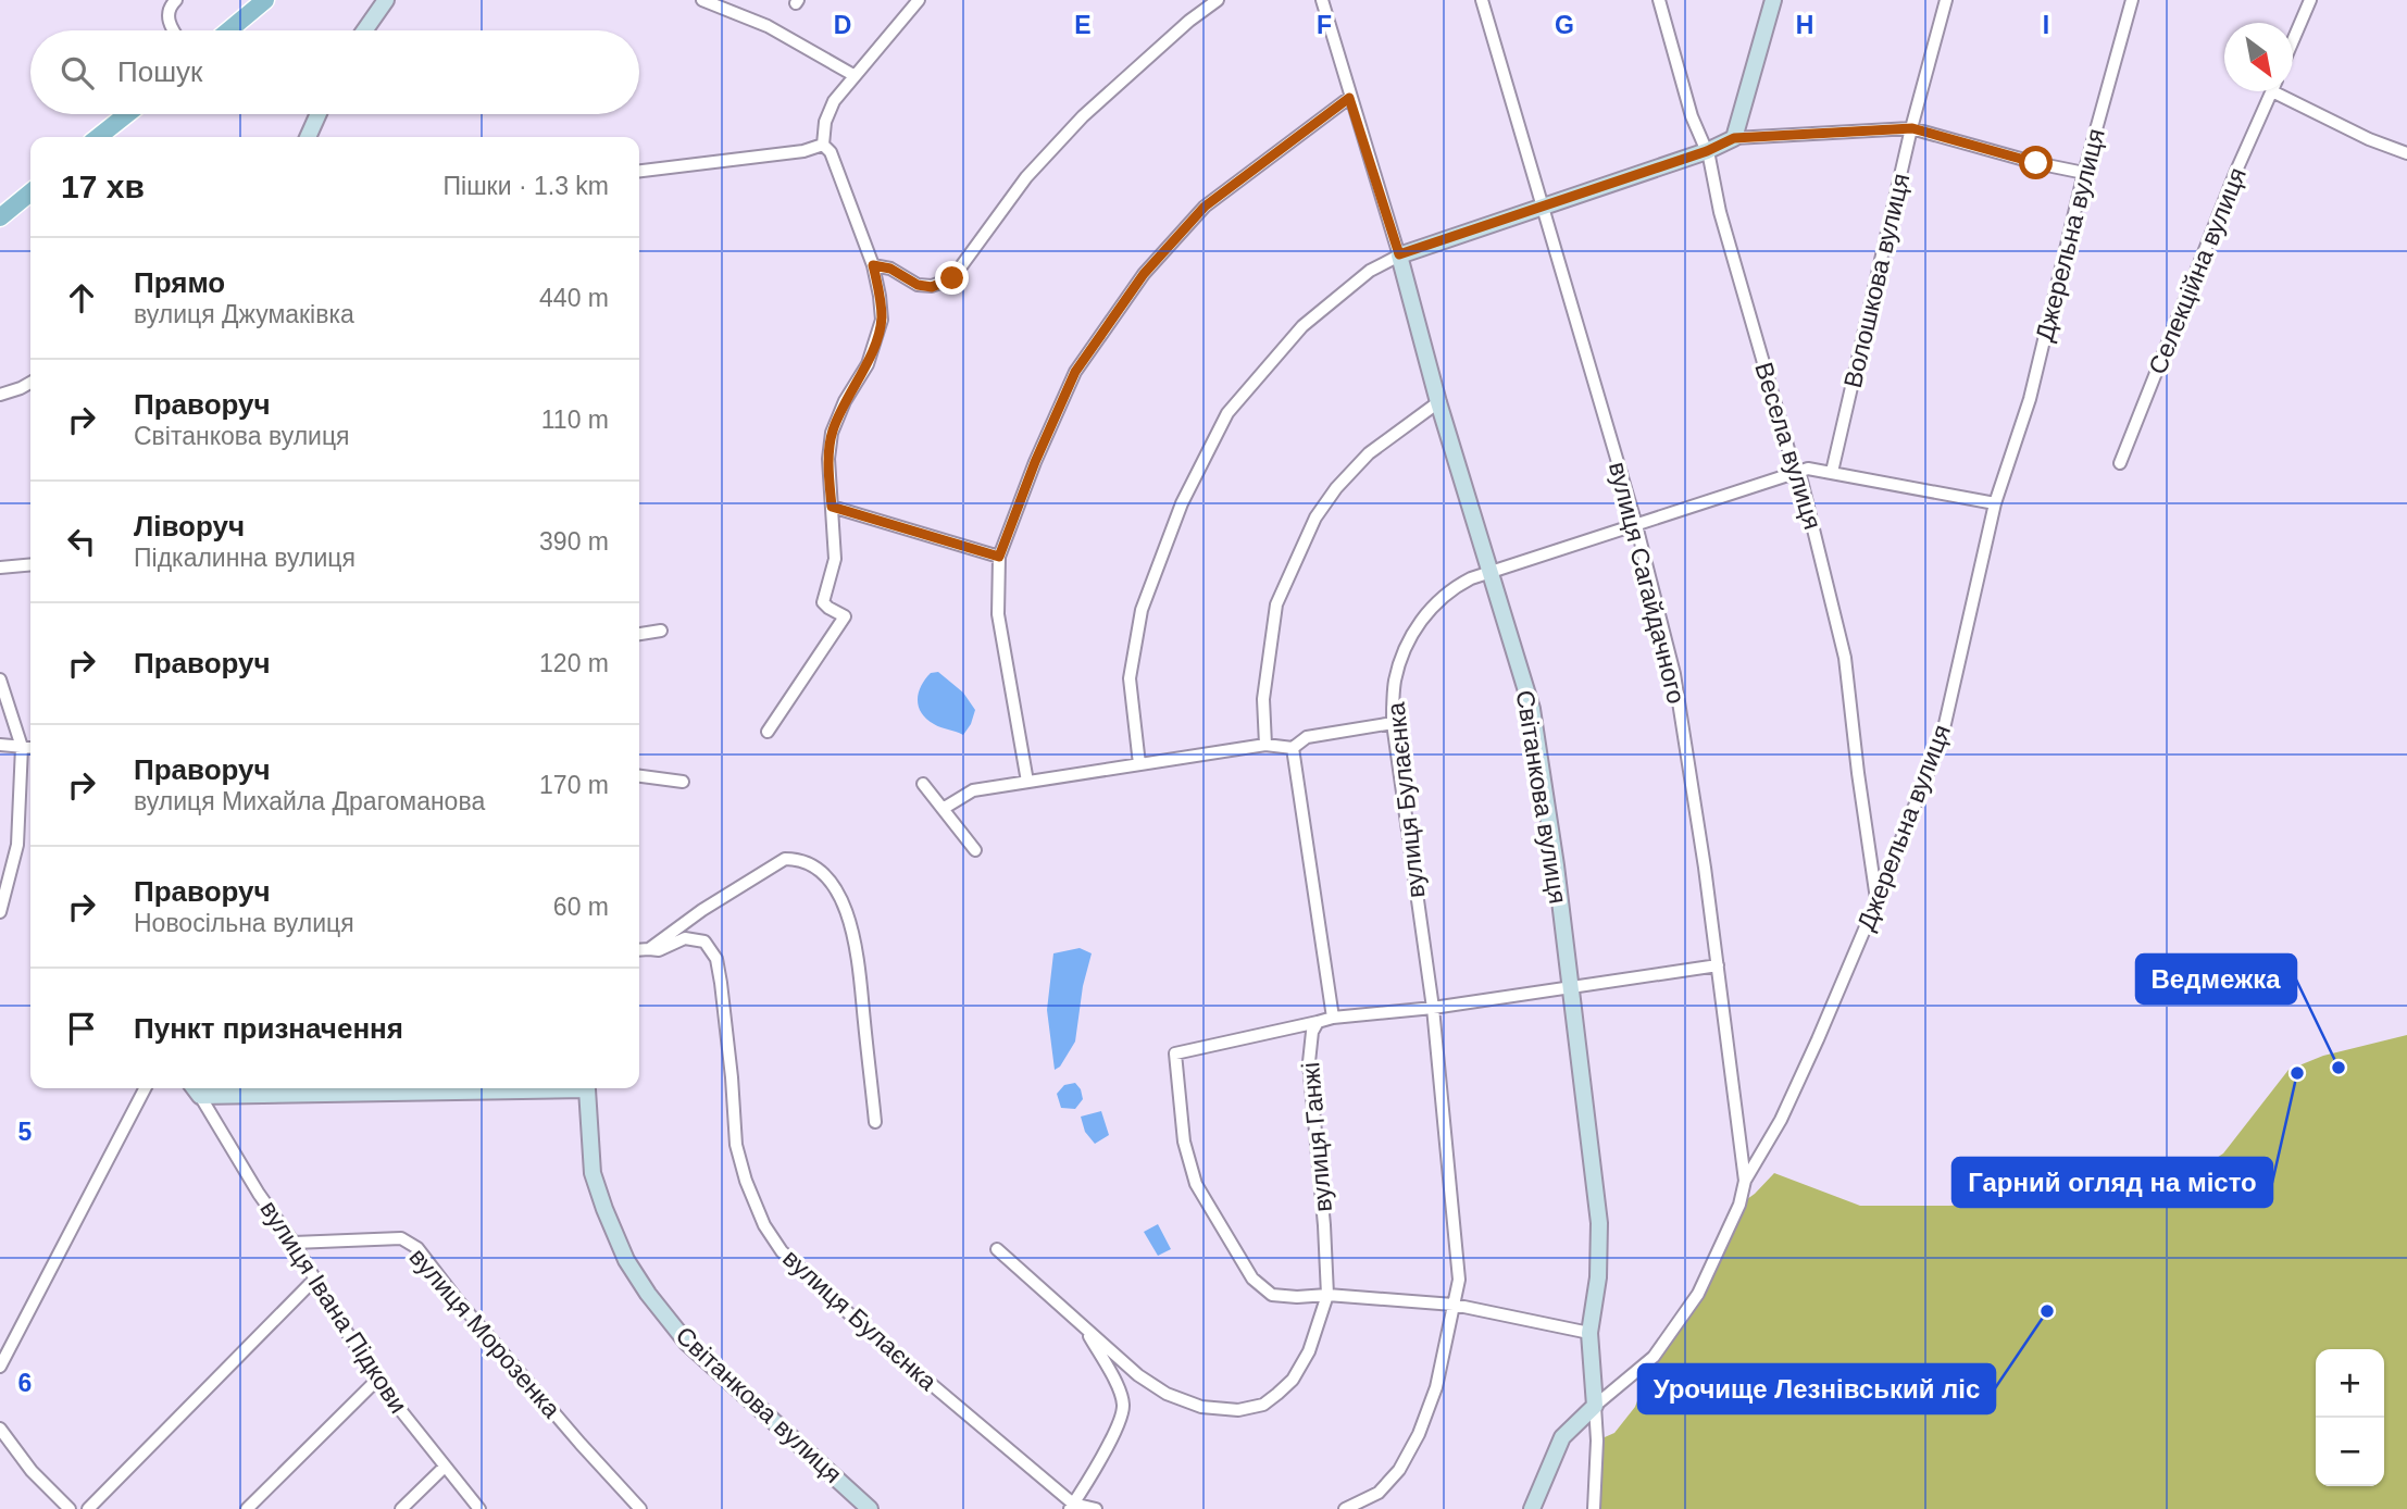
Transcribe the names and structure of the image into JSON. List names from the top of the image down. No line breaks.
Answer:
{"streets":{"street":["Джерельна вулиця","Селекційна вулиця","Волошкова вулиця","Весела вулиця","вулиця Сагайдачного","Світанкова вулиця","вулиця Булаєнка","вулиця Ганжі","вулиця Івана Підкови","вулиця Морозенка"]},"crossings":[["Джерельна вулиця","Весела вулиця"],["Джерельна вулиця","вулиця Сагайдачного"],["Джерельна вулиця","Світанкова вулиця"],["Джерельна вулиця","вулиця Булаєнка"],["Волошкова вулиця","вулиця Булаєнка"],["Весела вулиця","вулиця Булаєнка"],["вулиця Сагайдачного","вулиця Булаєнка"],["Світанкова вулиця","вулиця Булаєнка"],["вулиця Івана Підкови","вулиця Морозенка"]],"places":["Ведмежка","Гарний огляд на місто","Урочище Лезнівський ліс"],"north":"bottom right","page":{"search":"Пошук","heading":["17 хв","Пішки · 1.3 km"],"list":[["Прямо","вулиця Джумаківка","440 m"],["Праворуч","Світанкова вулиця","110 m"],["Ліворуч","Підкалинна вулиця","390 m"],["Праворуч","120 m"],["Праворуч","вулиця Михайла Драгоманова","170 m"],["Праворуч","Новосільна вулиця","60 m"],"Пункт призначення"],"map_buttons":["+","−"]},"grid":{"columns":["D","E","F","G","H","I"],"rows":["5","6"]}}
